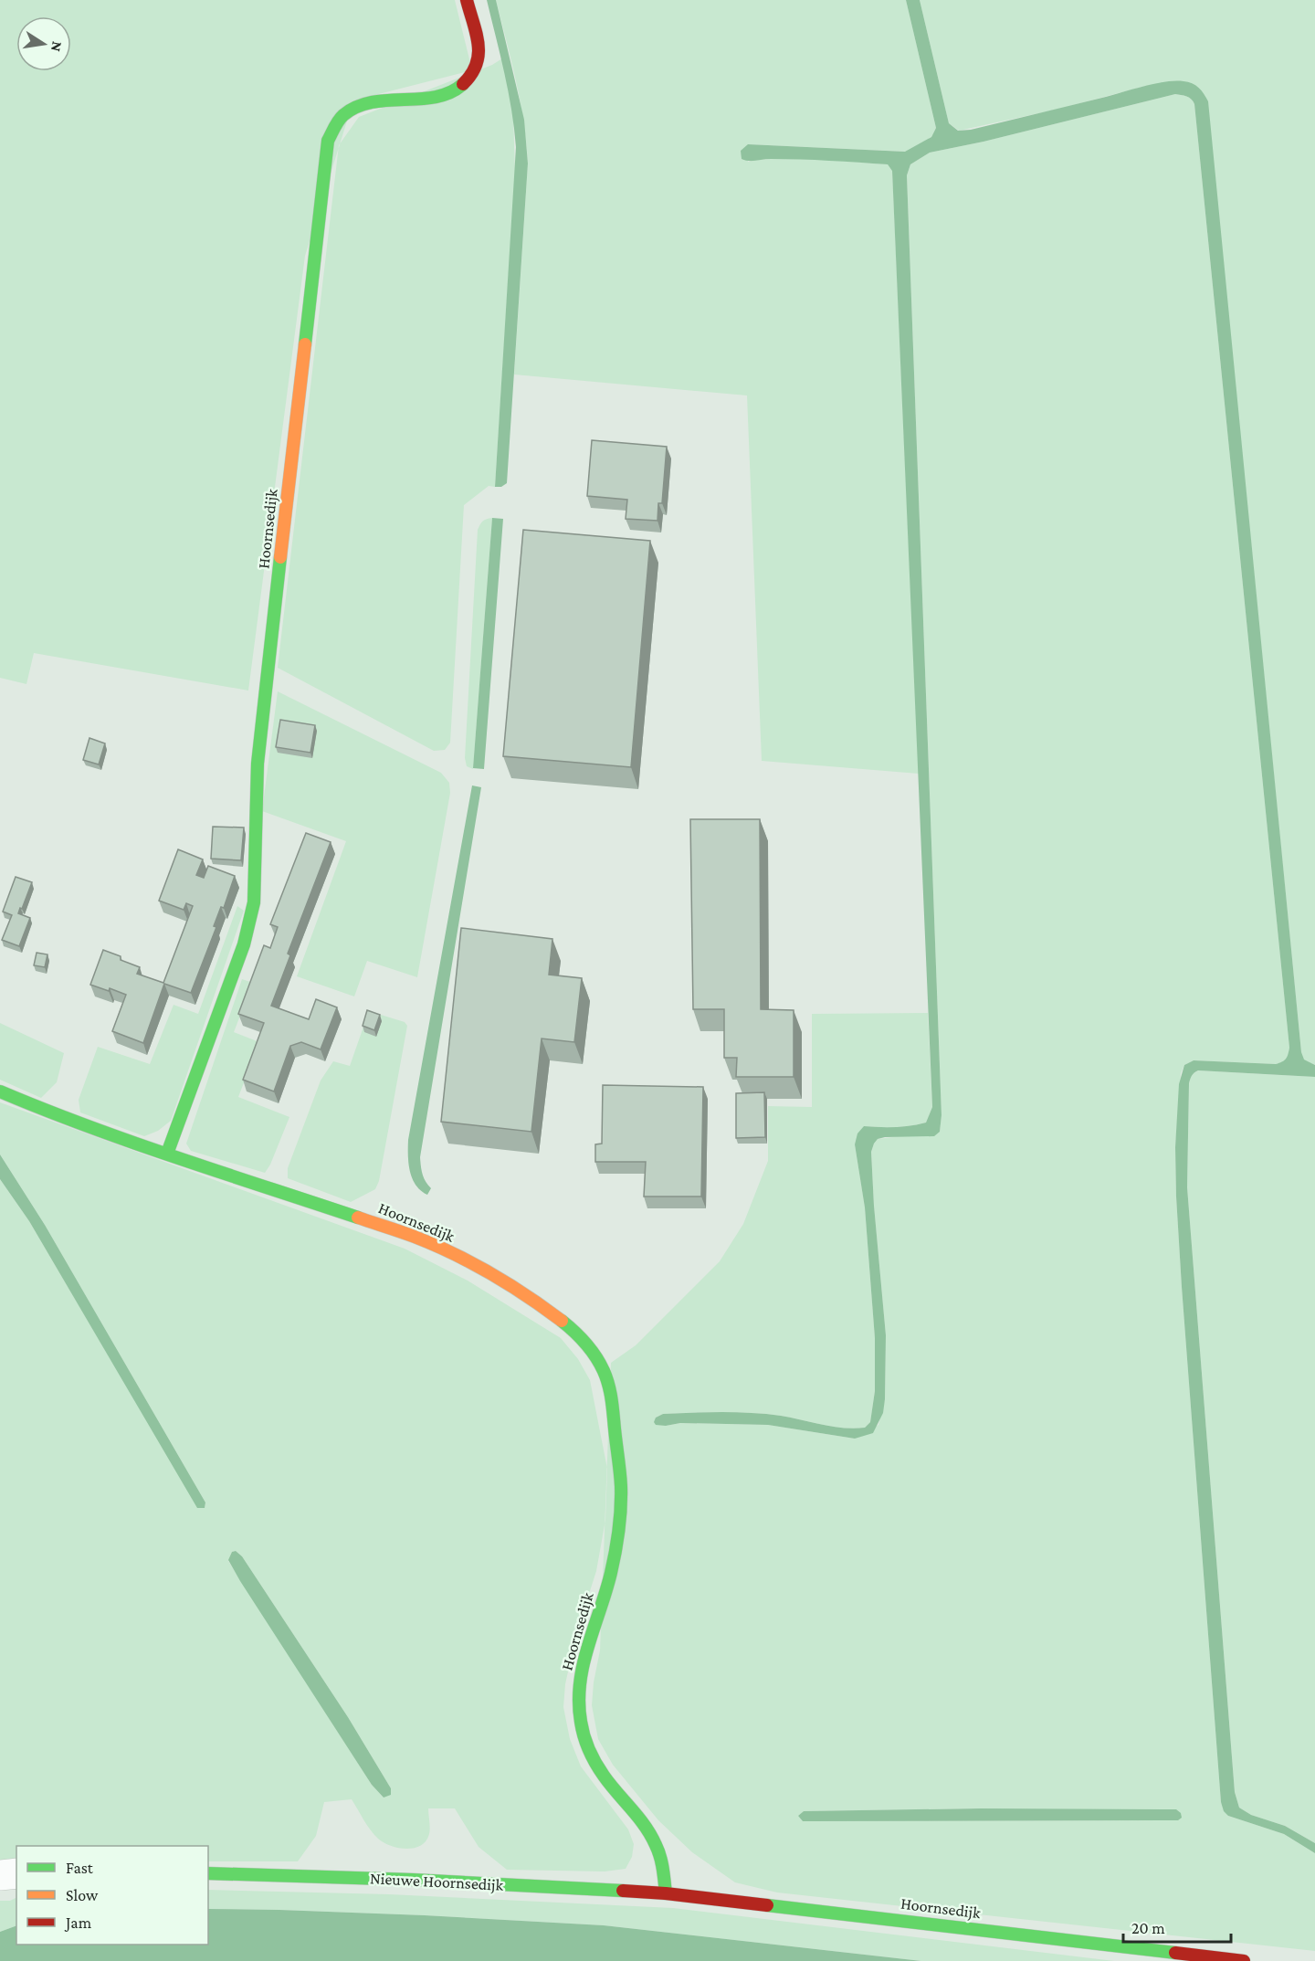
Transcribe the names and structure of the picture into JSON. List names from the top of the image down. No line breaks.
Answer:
{"streets":{"street":["Hoornsedijk","Nieuwe Hoornsedijk"]},"crossings":[["Hoornsedijk","Nieuwe Hoornsedijk"]],"legend":["Fast","Slow","Jam"],"scale_bar":"20 m","north":"right"}
